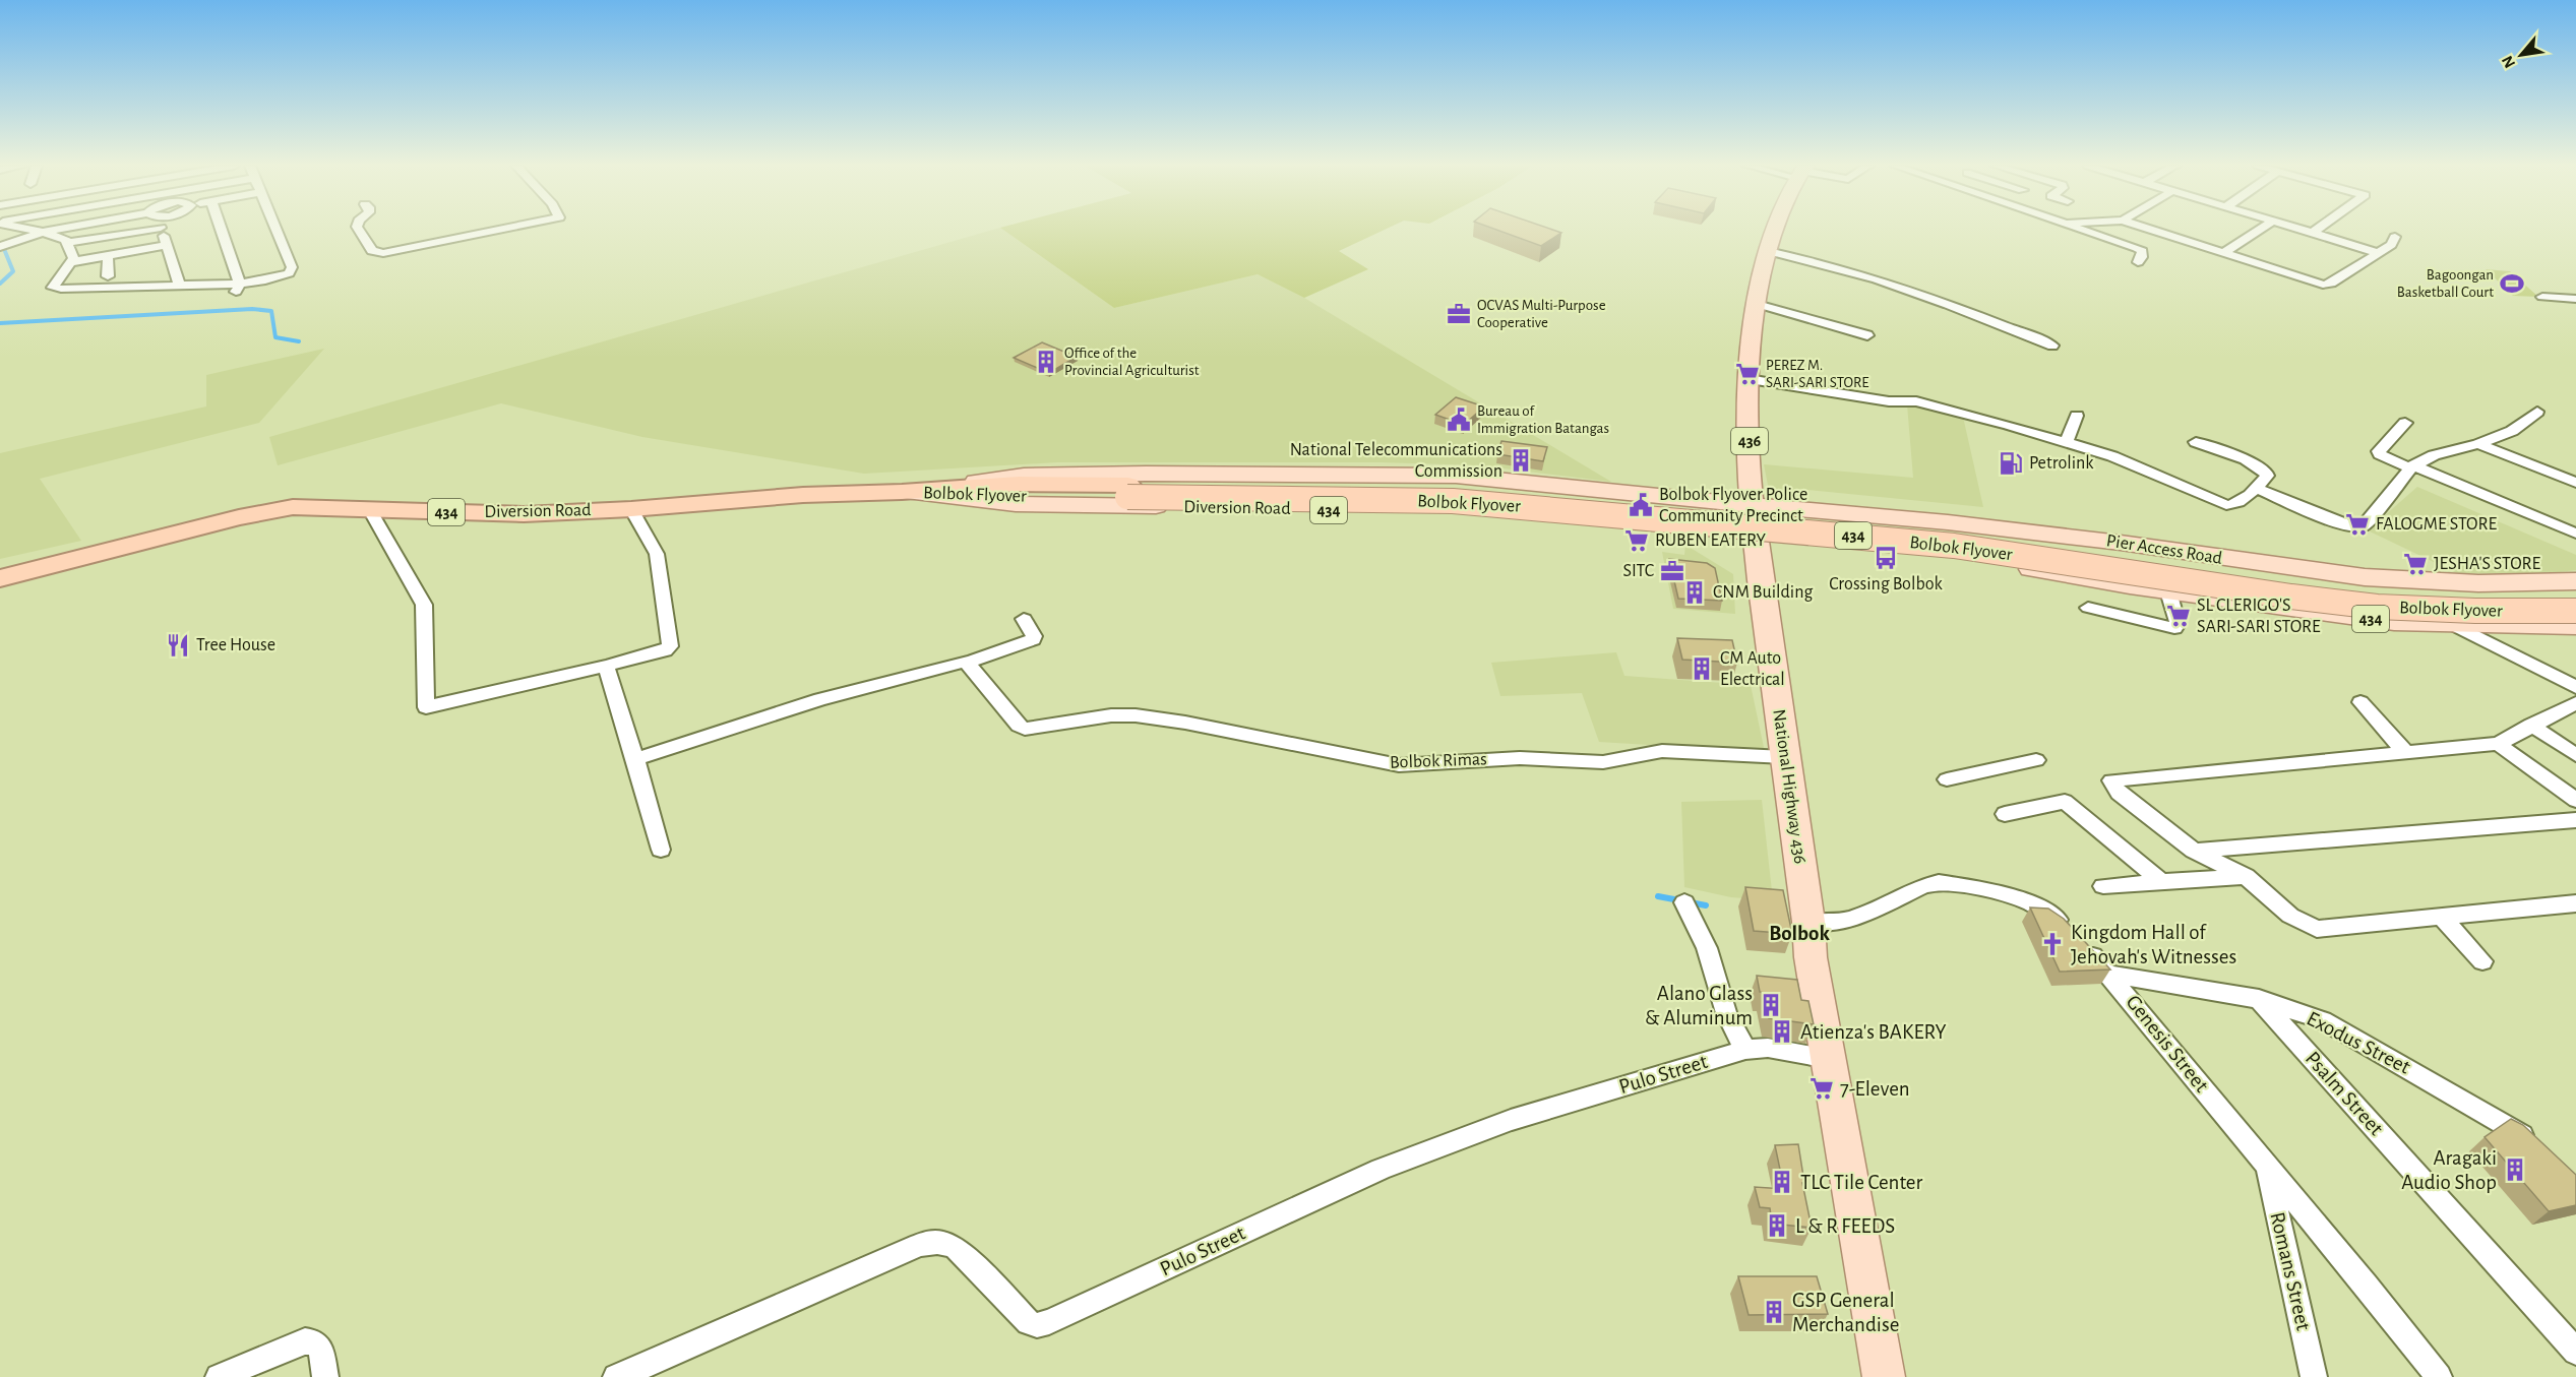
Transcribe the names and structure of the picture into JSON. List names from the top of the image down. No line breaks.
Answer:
{"streets":{"highway":["Bolbok Flyover","Diversion Road","434"],"main road":["436","Pier Access Road","National Highway 436"],"street":["Bolbok Rimas","Exodus Street","Genesis Street","Pulo Street","Psalm Street","Romans Street"]},"crossings":[["Bolbok Flyover","Diversion Road"],["Diversion Road","434"],["Diversion Road","Pier Access Road"],["Diversion Road","National Highway 436"],["434","National Highway 436"],["Pier Access Road","National Highway 436"],["Bolbok Rimas","National Highway 436"],["National Highway 436","Genesis Street"],["National Highway 436","Pulo Street"],["Exodus Street","Genesis Street"],["Exodus Street","Psalm Street"],["Genesis Street","Romans Street"]],"districts":["Bolbok"],"places":{"sports":["Bagoongan Basketball Court"],"office":["OCVAS Multi-Purpose Cooperative","SITC"],"building":["Office of the Provincial Agriculturist","National Telecommunications Commission","CNM Building","CM Auto Electrical","Alano Glass & Aluminum","Atienza's BAKERY","Aragaki Audio Shop","TLC Tile Center","L & R FEEDS","GSP General Merchandise"],"supermarket":["PEREZ M. SARI-SARI STORE","FALOGME STORE","RUBEN EATERY","JESHA'S STORE","SL CLERIGO'S SARI-SARI STORE","7-Eleven"],"public building":["Bureau of Immigration Batangas","Bolbok Flyover Police Community Precinct"],"fuel station":["Petrolink"],"bus stop":["Crossing Bolbok"],"restaurant":["Tree House"],"church":["Kingdom Hall of Jehovah's Witnesses"]},"north":"bottom left"}
